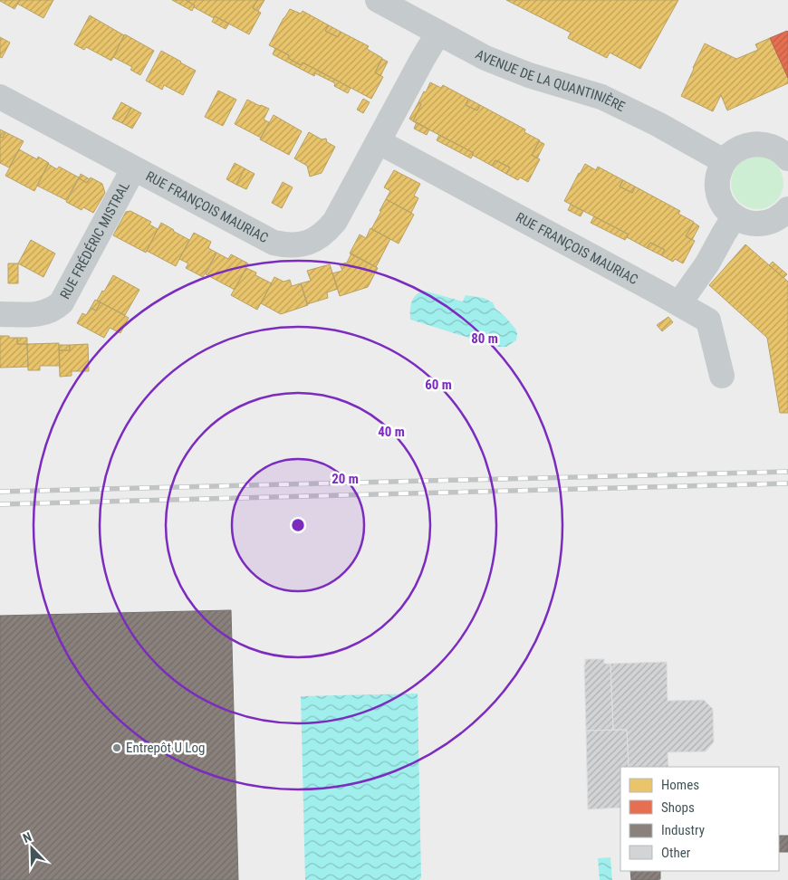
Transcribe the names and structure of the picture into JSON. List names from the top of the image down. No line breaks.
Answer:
{"streets":{"street":["AVENUE DE LA QUANTINIÈRE","RUE FRANÇOIS MAURIAC","RUE FRÉDÉRIC MISTRAL"]},"crossings":[["AVENUE DE LA QUANTINIÈRE","RUE FRANÇOIS MAURIAC"],["RUE FRANÇOIS MAURIAC","RUE FRÉDÉRIC MISTRAL"]],"places":["Entrepôt U Log"],"legend":["Homes","Shops","Industry","Other"],"north":"top left","rings":["80 m","60 m","40 m","20 m"]}
